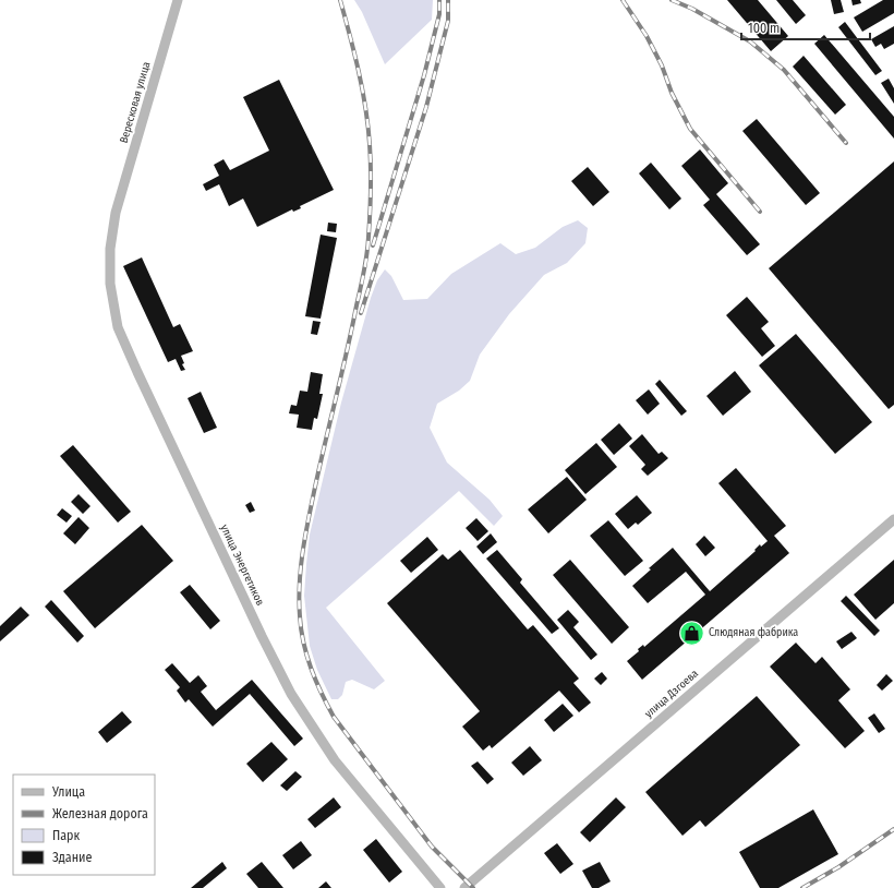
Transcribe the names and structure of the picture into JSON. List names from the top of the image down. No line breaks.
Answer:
{"streets":{"street":["Вересковая улица","улица Энергетиков","улица Дзгоева"]},"crossings":[["Вересковая улица","улица Энергетиков"]],"places":{"shop":["Слюдяная фабрика"]},"legend":["Улица","Железная дорога","Парк","Здание"],"scale_bar":"100 m"}
